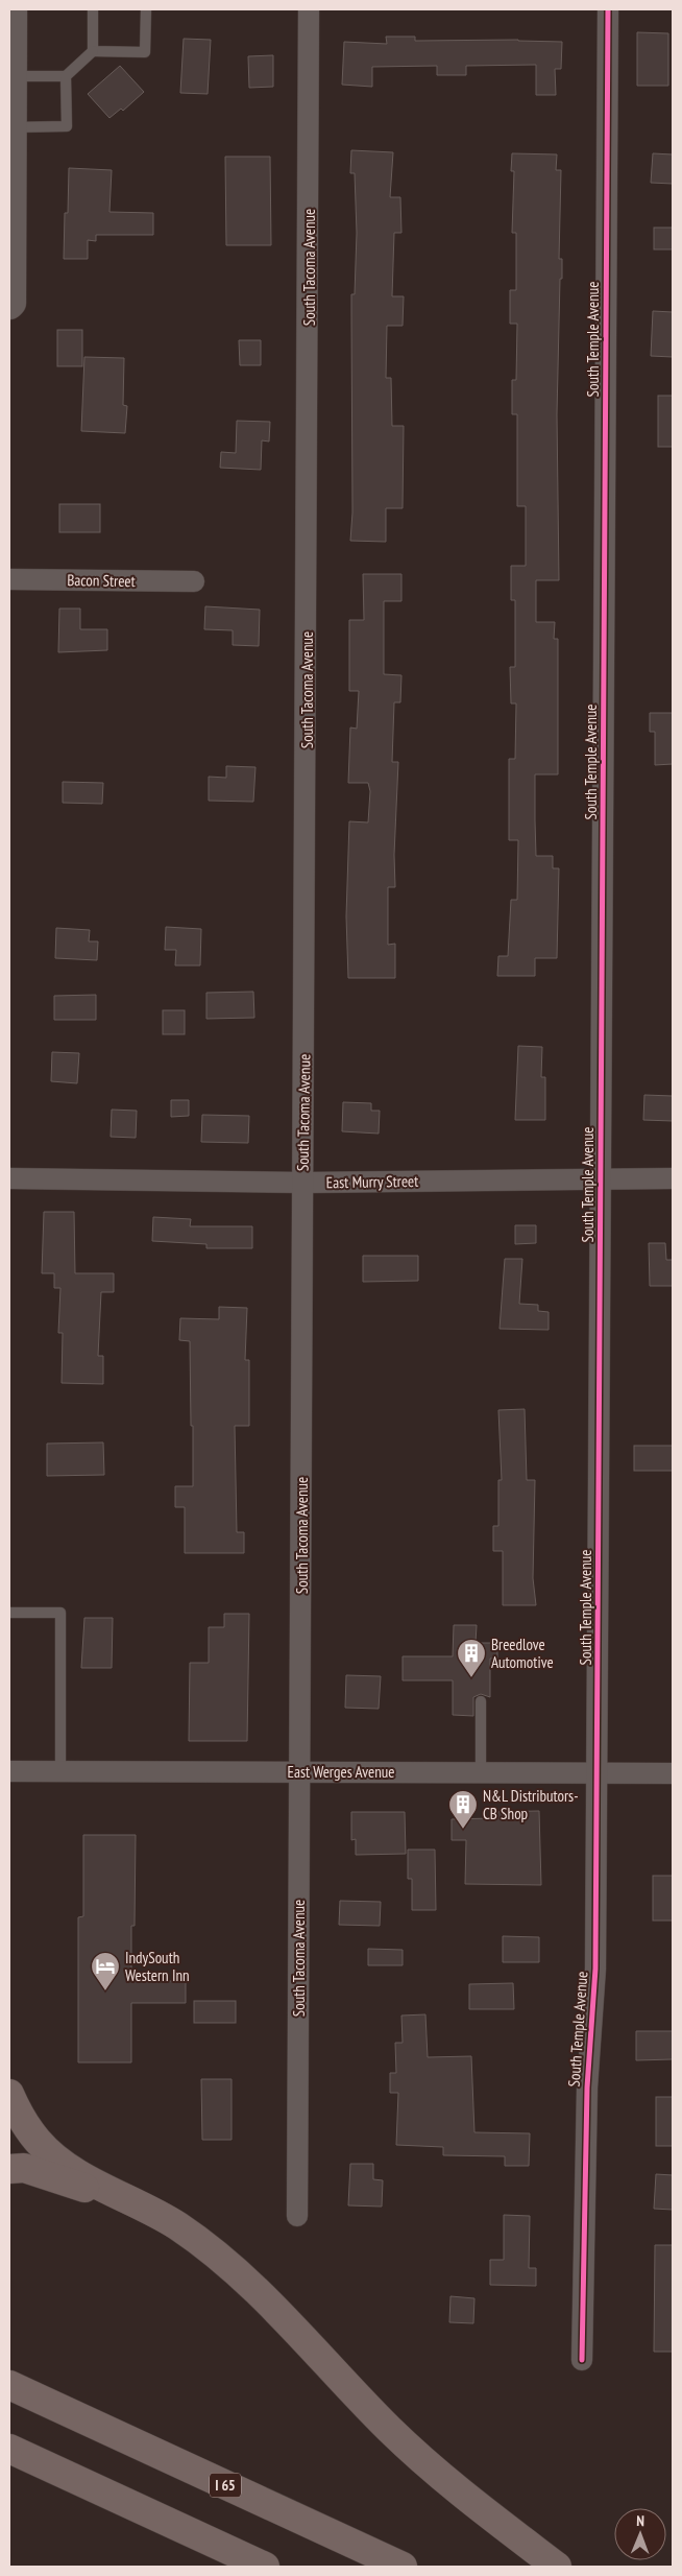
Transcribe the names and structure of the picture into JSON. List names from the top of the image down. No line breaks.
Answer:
{"streets":{"highway":["I 65"],"street":["South Tacoma Avenue","South Temple Avenue","Bacon Street","East Murry Street","East Werges Avenue"]},"crossings":[["South Tacoma Avenue","East Murry Street"],["South Tacoma Avenue","East Werges Avenue"],["South Temple Avenue","East Murry Street"],["South Temple Avenue","East Werges Avenue"]],"places":{"building":["Breedlove Automotive","N&L Distributors- CB Shop"],"hotel":["IndySouth Western Inn"]},"north":"top"}
